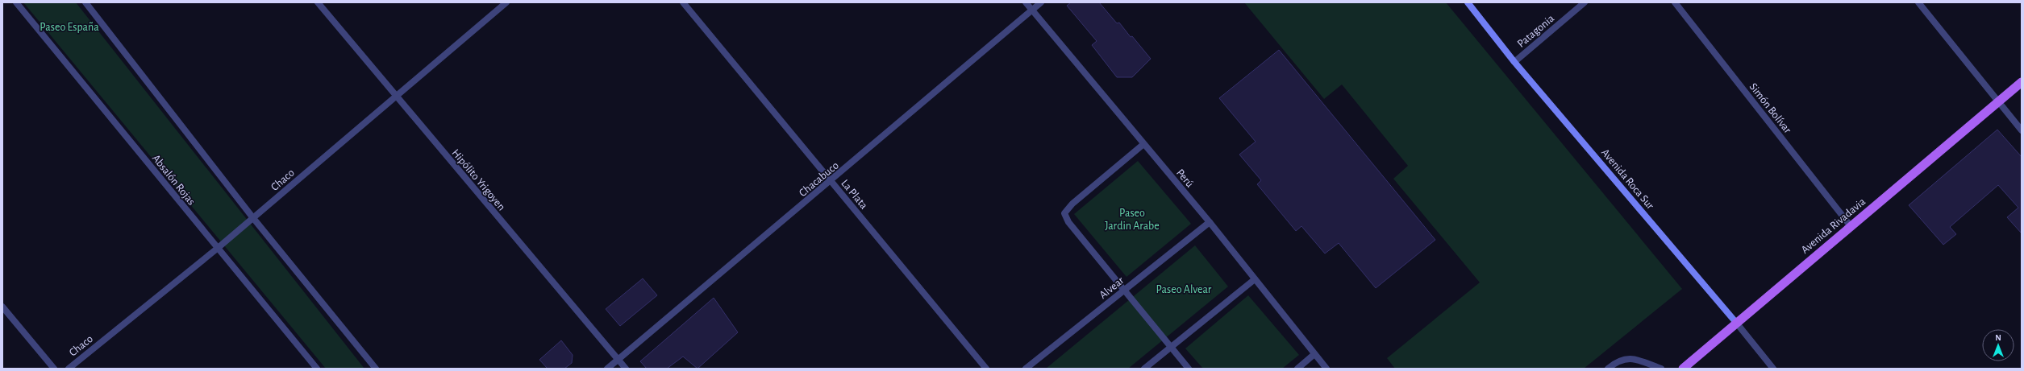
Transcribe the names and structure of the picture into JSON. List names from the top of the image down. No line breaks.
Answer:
{"streets":{"main road":["Avenida Roca Sur","Avenida Rivadavia"],"street":["Patagonia","Simón Bolívar","Perú","Chacabuco","Absalón Rojas","Chaco","Hipólito Yrigoyen","La Plata","Alvear"]},"crossings":[["Patagonia","Avenida Roca Sur"],["Simón Bolívar","Avenida Rivadavia"],["Perú","Chacabuco"],["Perú","Alvear"],["Chacabuco","Hipólito Yrigoyen"],["Chacabuco","La Plata"],["Avenida Roca Sur","Avenida Rivadavia"],["Absalón Rojas","Chaco"],["Chaco","Hipólito Yrigoyen"]],"parks":["Paseo España","Paseo Jardin Arabe","Paseo Alvear"],"north":"top"}
